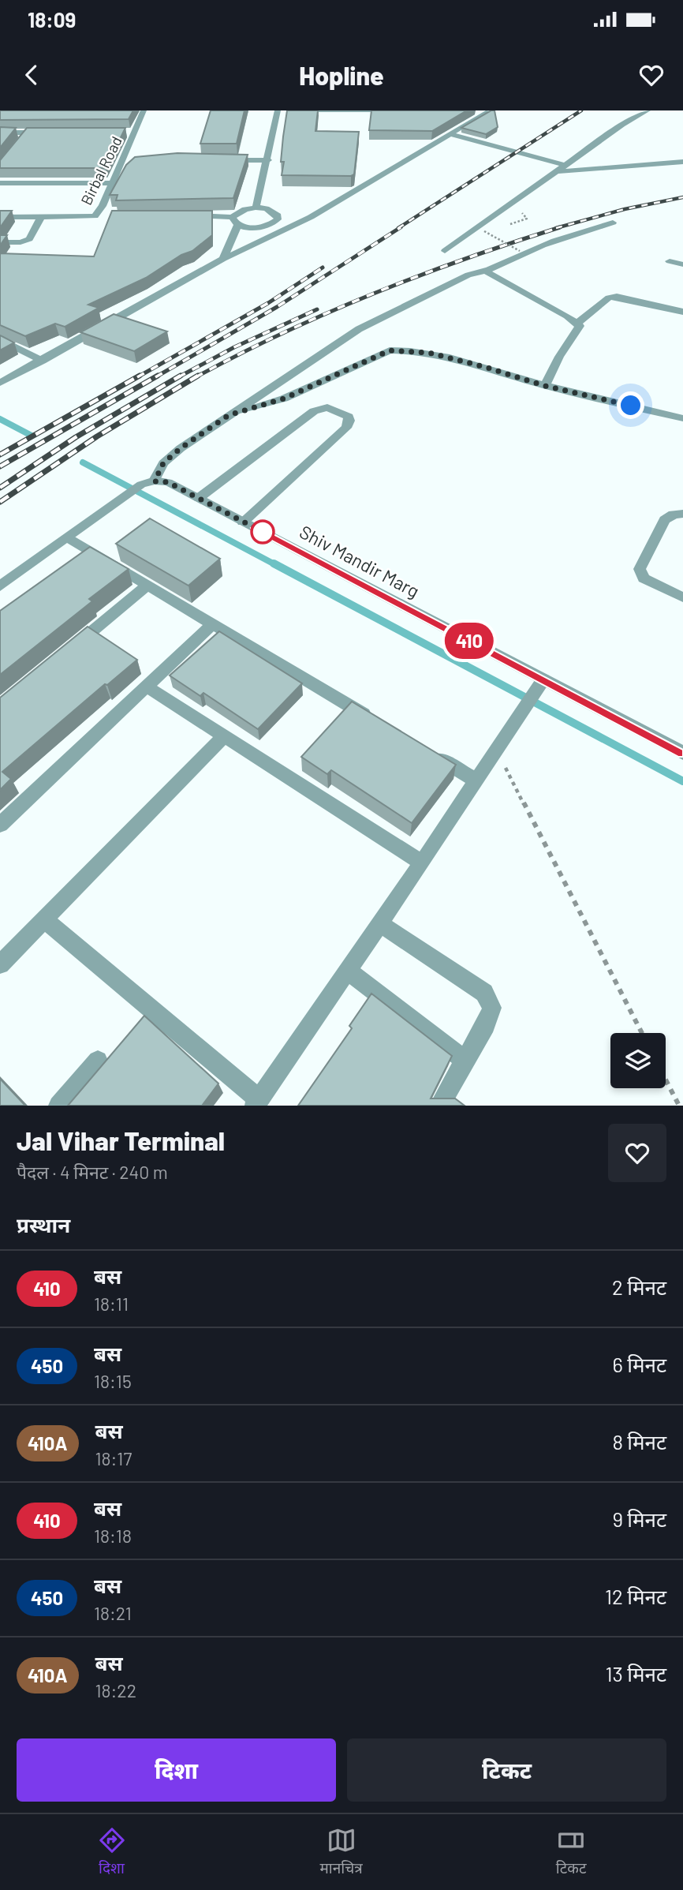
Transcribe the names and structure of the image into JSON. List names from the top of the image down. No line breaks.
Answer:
{"streets":{"street":["Birbal Road","Shiv Mandir Marg"]},"lines":["bus line 410"],"page":{"status":"18:09","header":"Hopline","on_map":"410","heading":[["Jal Vihar Terminal","पैदल · 4 मिनट · 240 m"],"प्रस्थान"],"list":[{"mark":"410","name":"बस","note":"18:11","value":"2 मिनट"},{"mark":"450","name":"बस","note":"18:15","value":"6 मिनट"},{"mark":"410A","name":"बस","note":"18:17","value":"8 मिनट"},{"mark":"410","name":"बस","note":"18:18","value":"9 मिनट"},{"mark":"450","name":"बस","note":"18:21","value":"12 मिनट"},{"mark":"410A","name":"बस","note":"18:22","value":"13 मिनट"}],"buttons":["दिशा","टिकट"],"tabs":["दिशा","मानचित्र","टिकट"]}}
